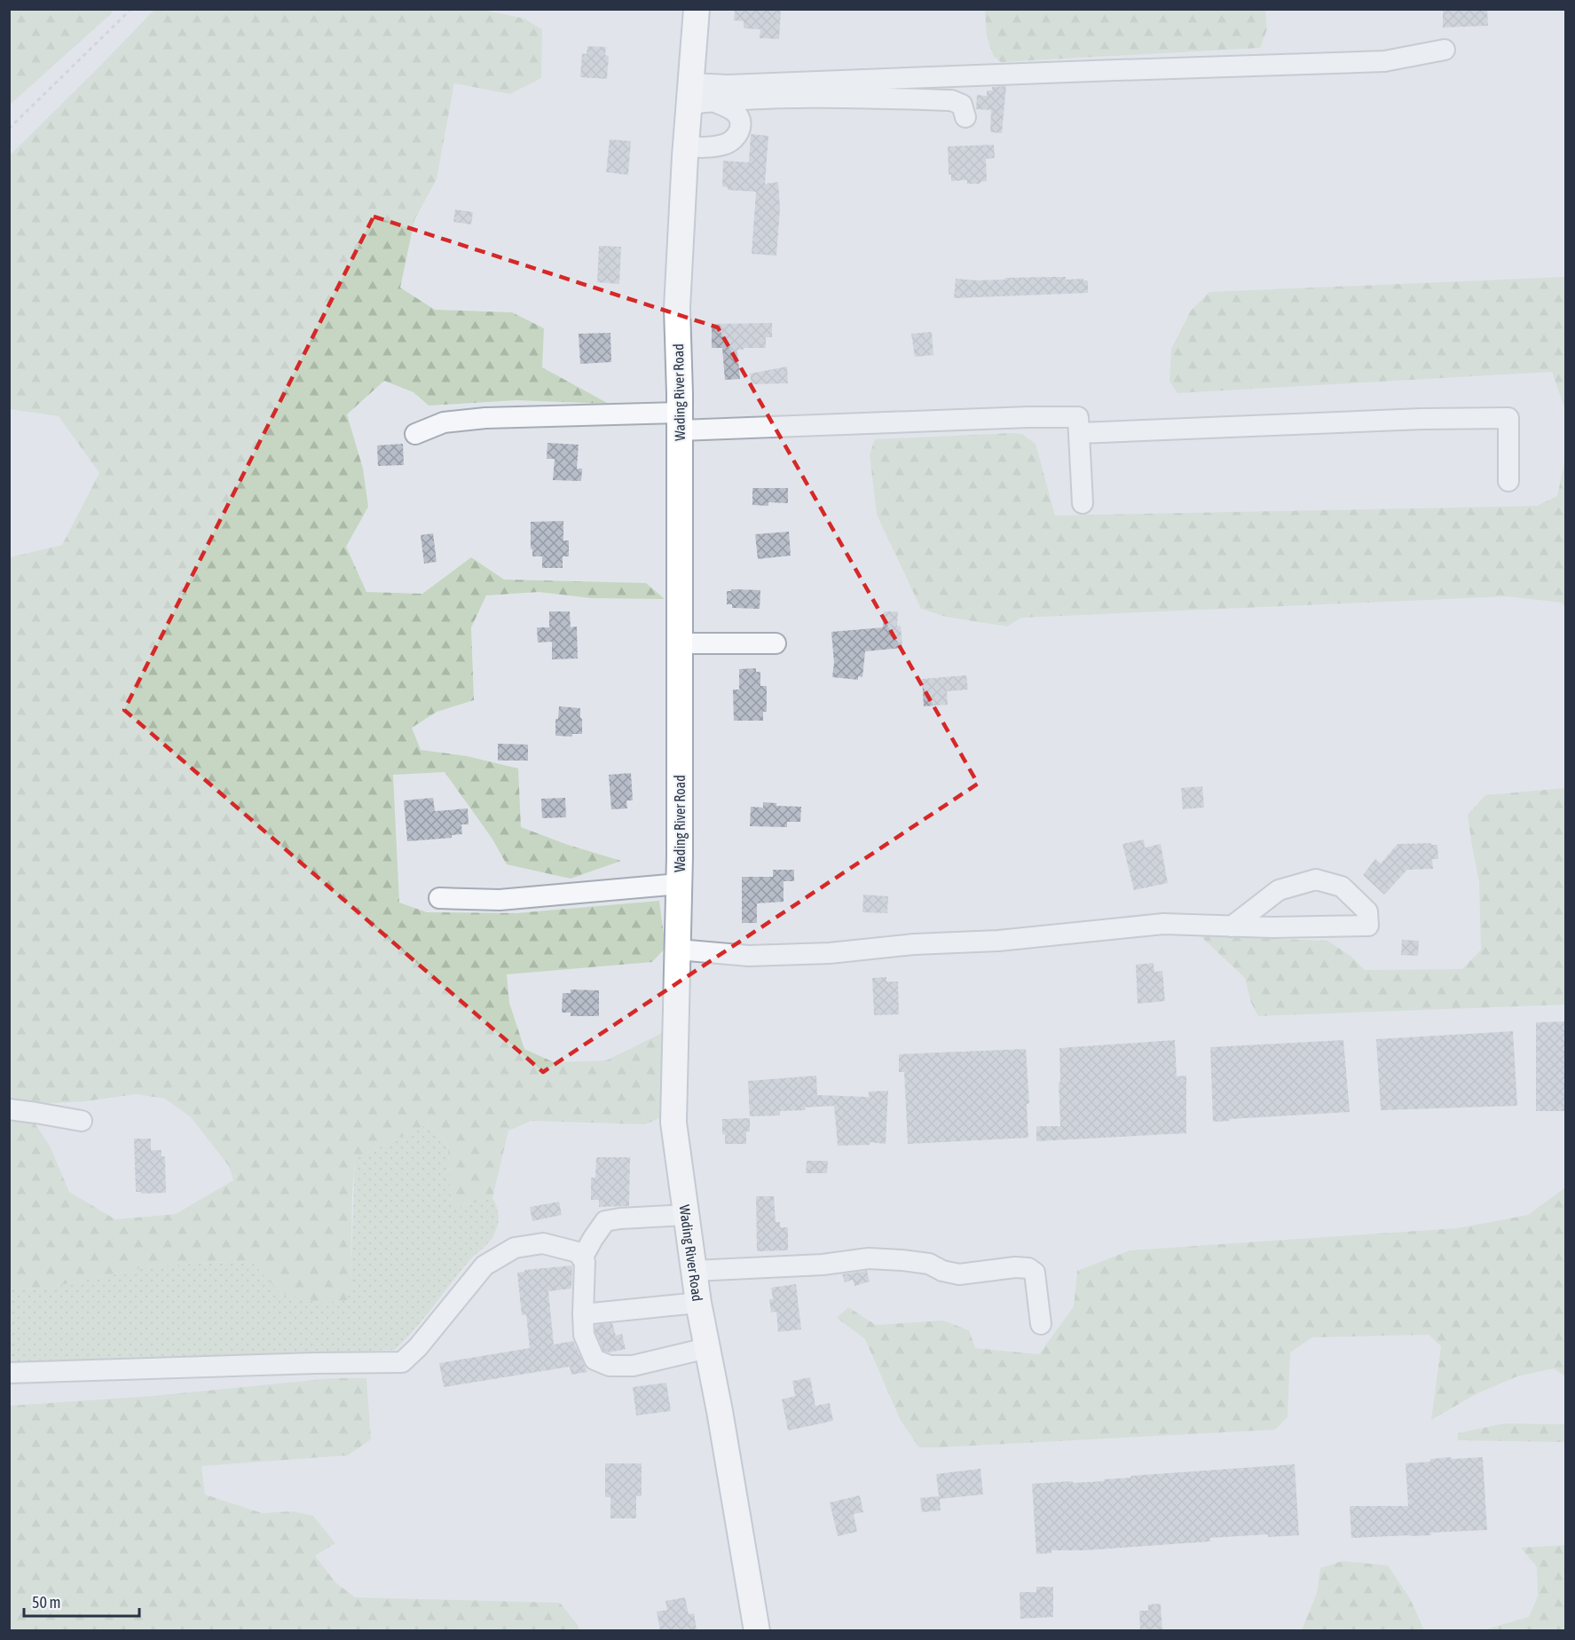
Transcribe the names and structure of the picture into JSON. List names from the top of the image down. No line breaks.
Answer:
{"streets":{"main road":["Wading River Road"]},"scale_bar":"50 m"}
